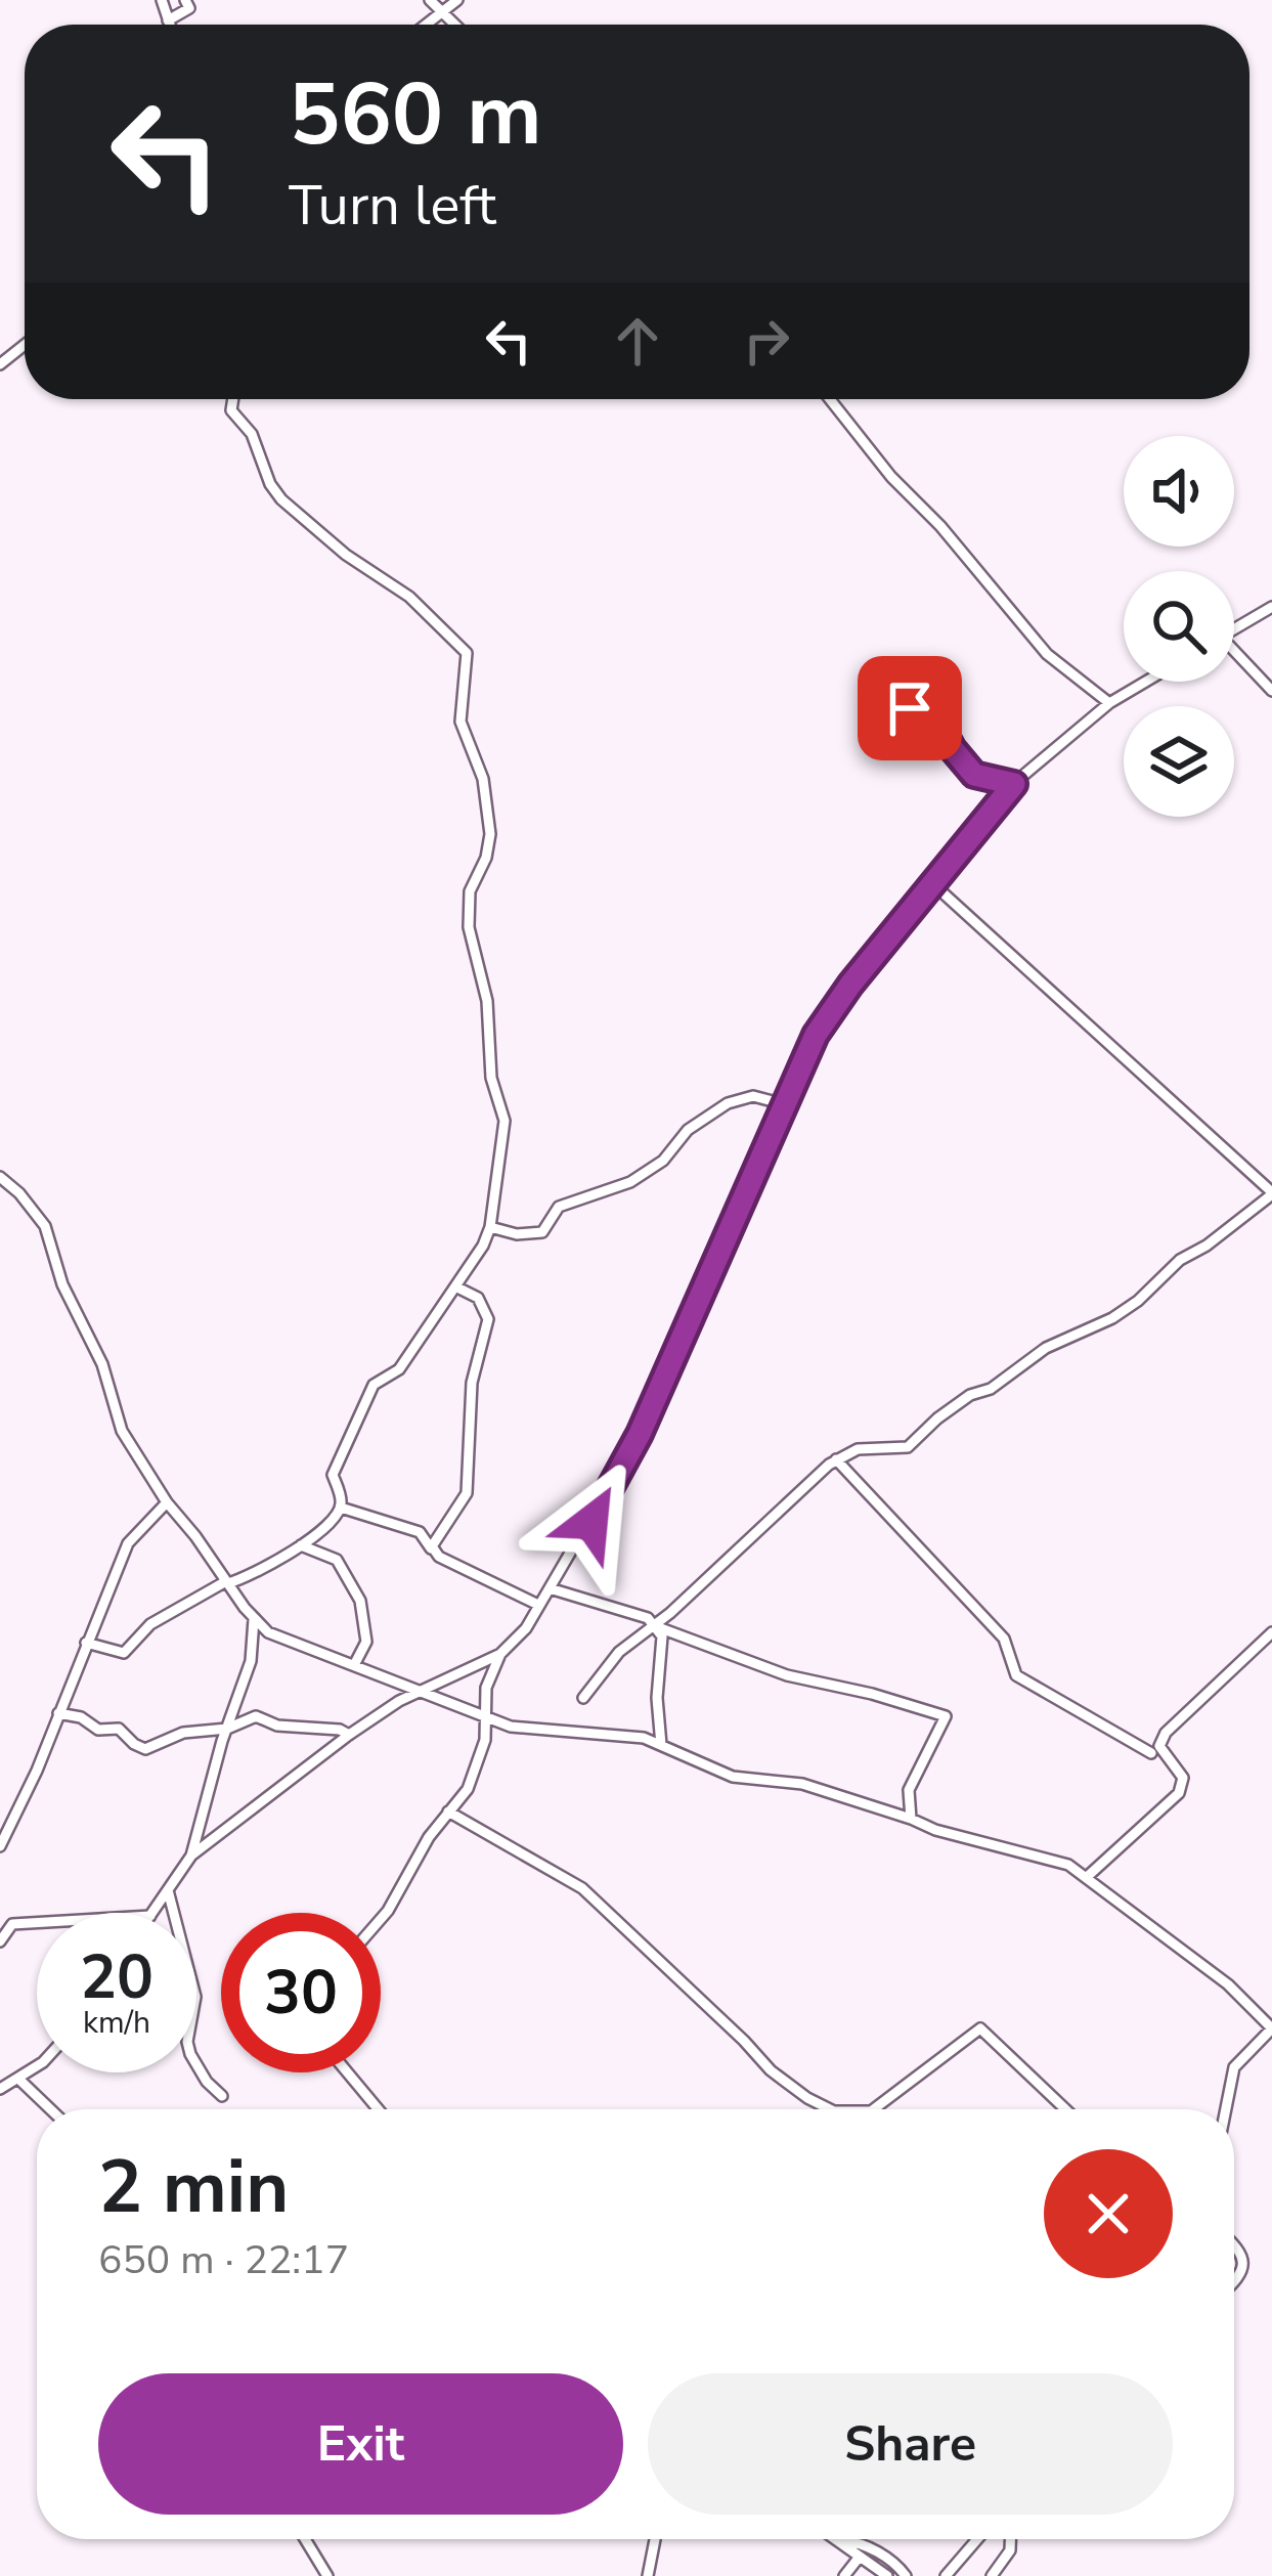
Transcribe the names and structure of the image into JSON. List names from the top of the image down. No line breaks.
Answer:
{"page":{"turn":["560 m","Turn left"],"speed":"20 km/h","limit":"30","heading":["2 min","650 m · 22:17"],"buttons":["Exit","Share"]}}
